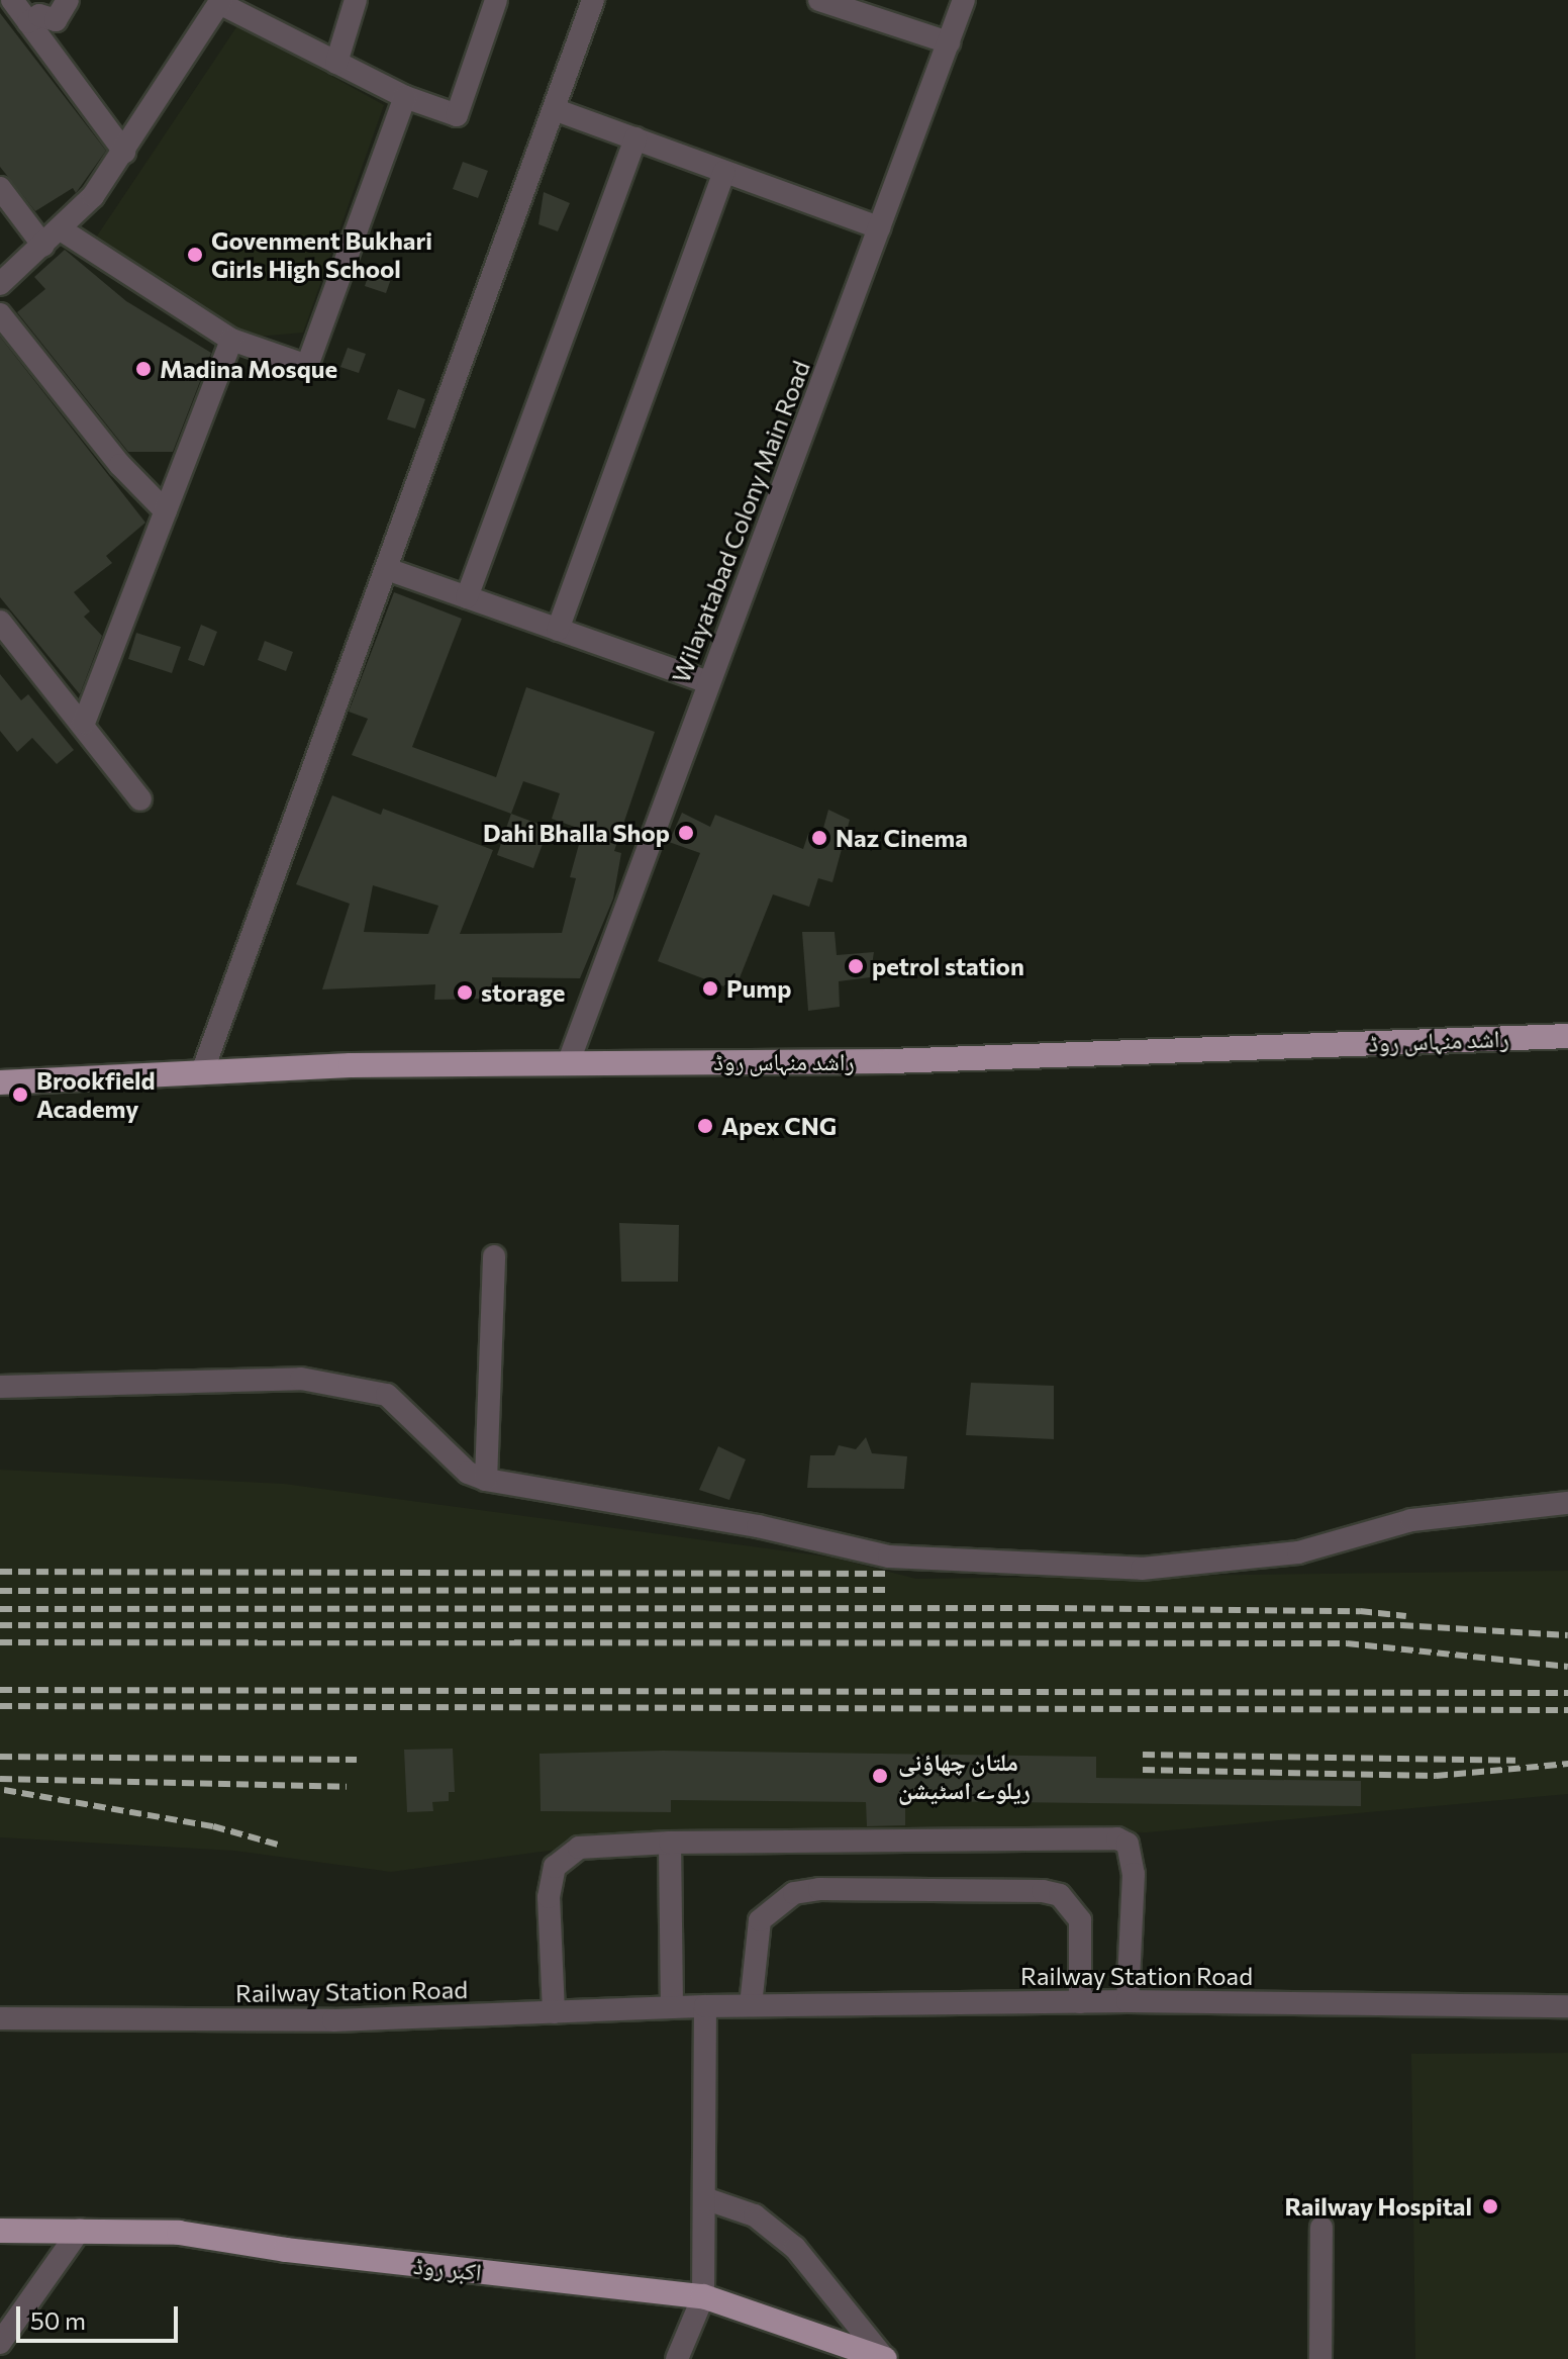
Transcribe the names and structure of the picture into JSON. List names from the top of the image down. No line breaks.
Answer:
{"streets":{"main road":["راشد منہاس روڈ","اکبر روڈ"],"street":["Wilayatabad Colony Main Road","Railway Station Road"]},"crossings":[["Wilayatabad Colony Main Road","راشد منہاس روڈ"]],"places":["Govenment Bukhari Girls High School","Madina Mosque","Dahi Bhalla Shop","Naz Cinema","petrol station","Pump","storage","Brookfield Academy","Apex CNG","ملتان چھاؤنی ریلوے اسٹیشن","Railway Hospital"],"scale_bar":"50 m"}
